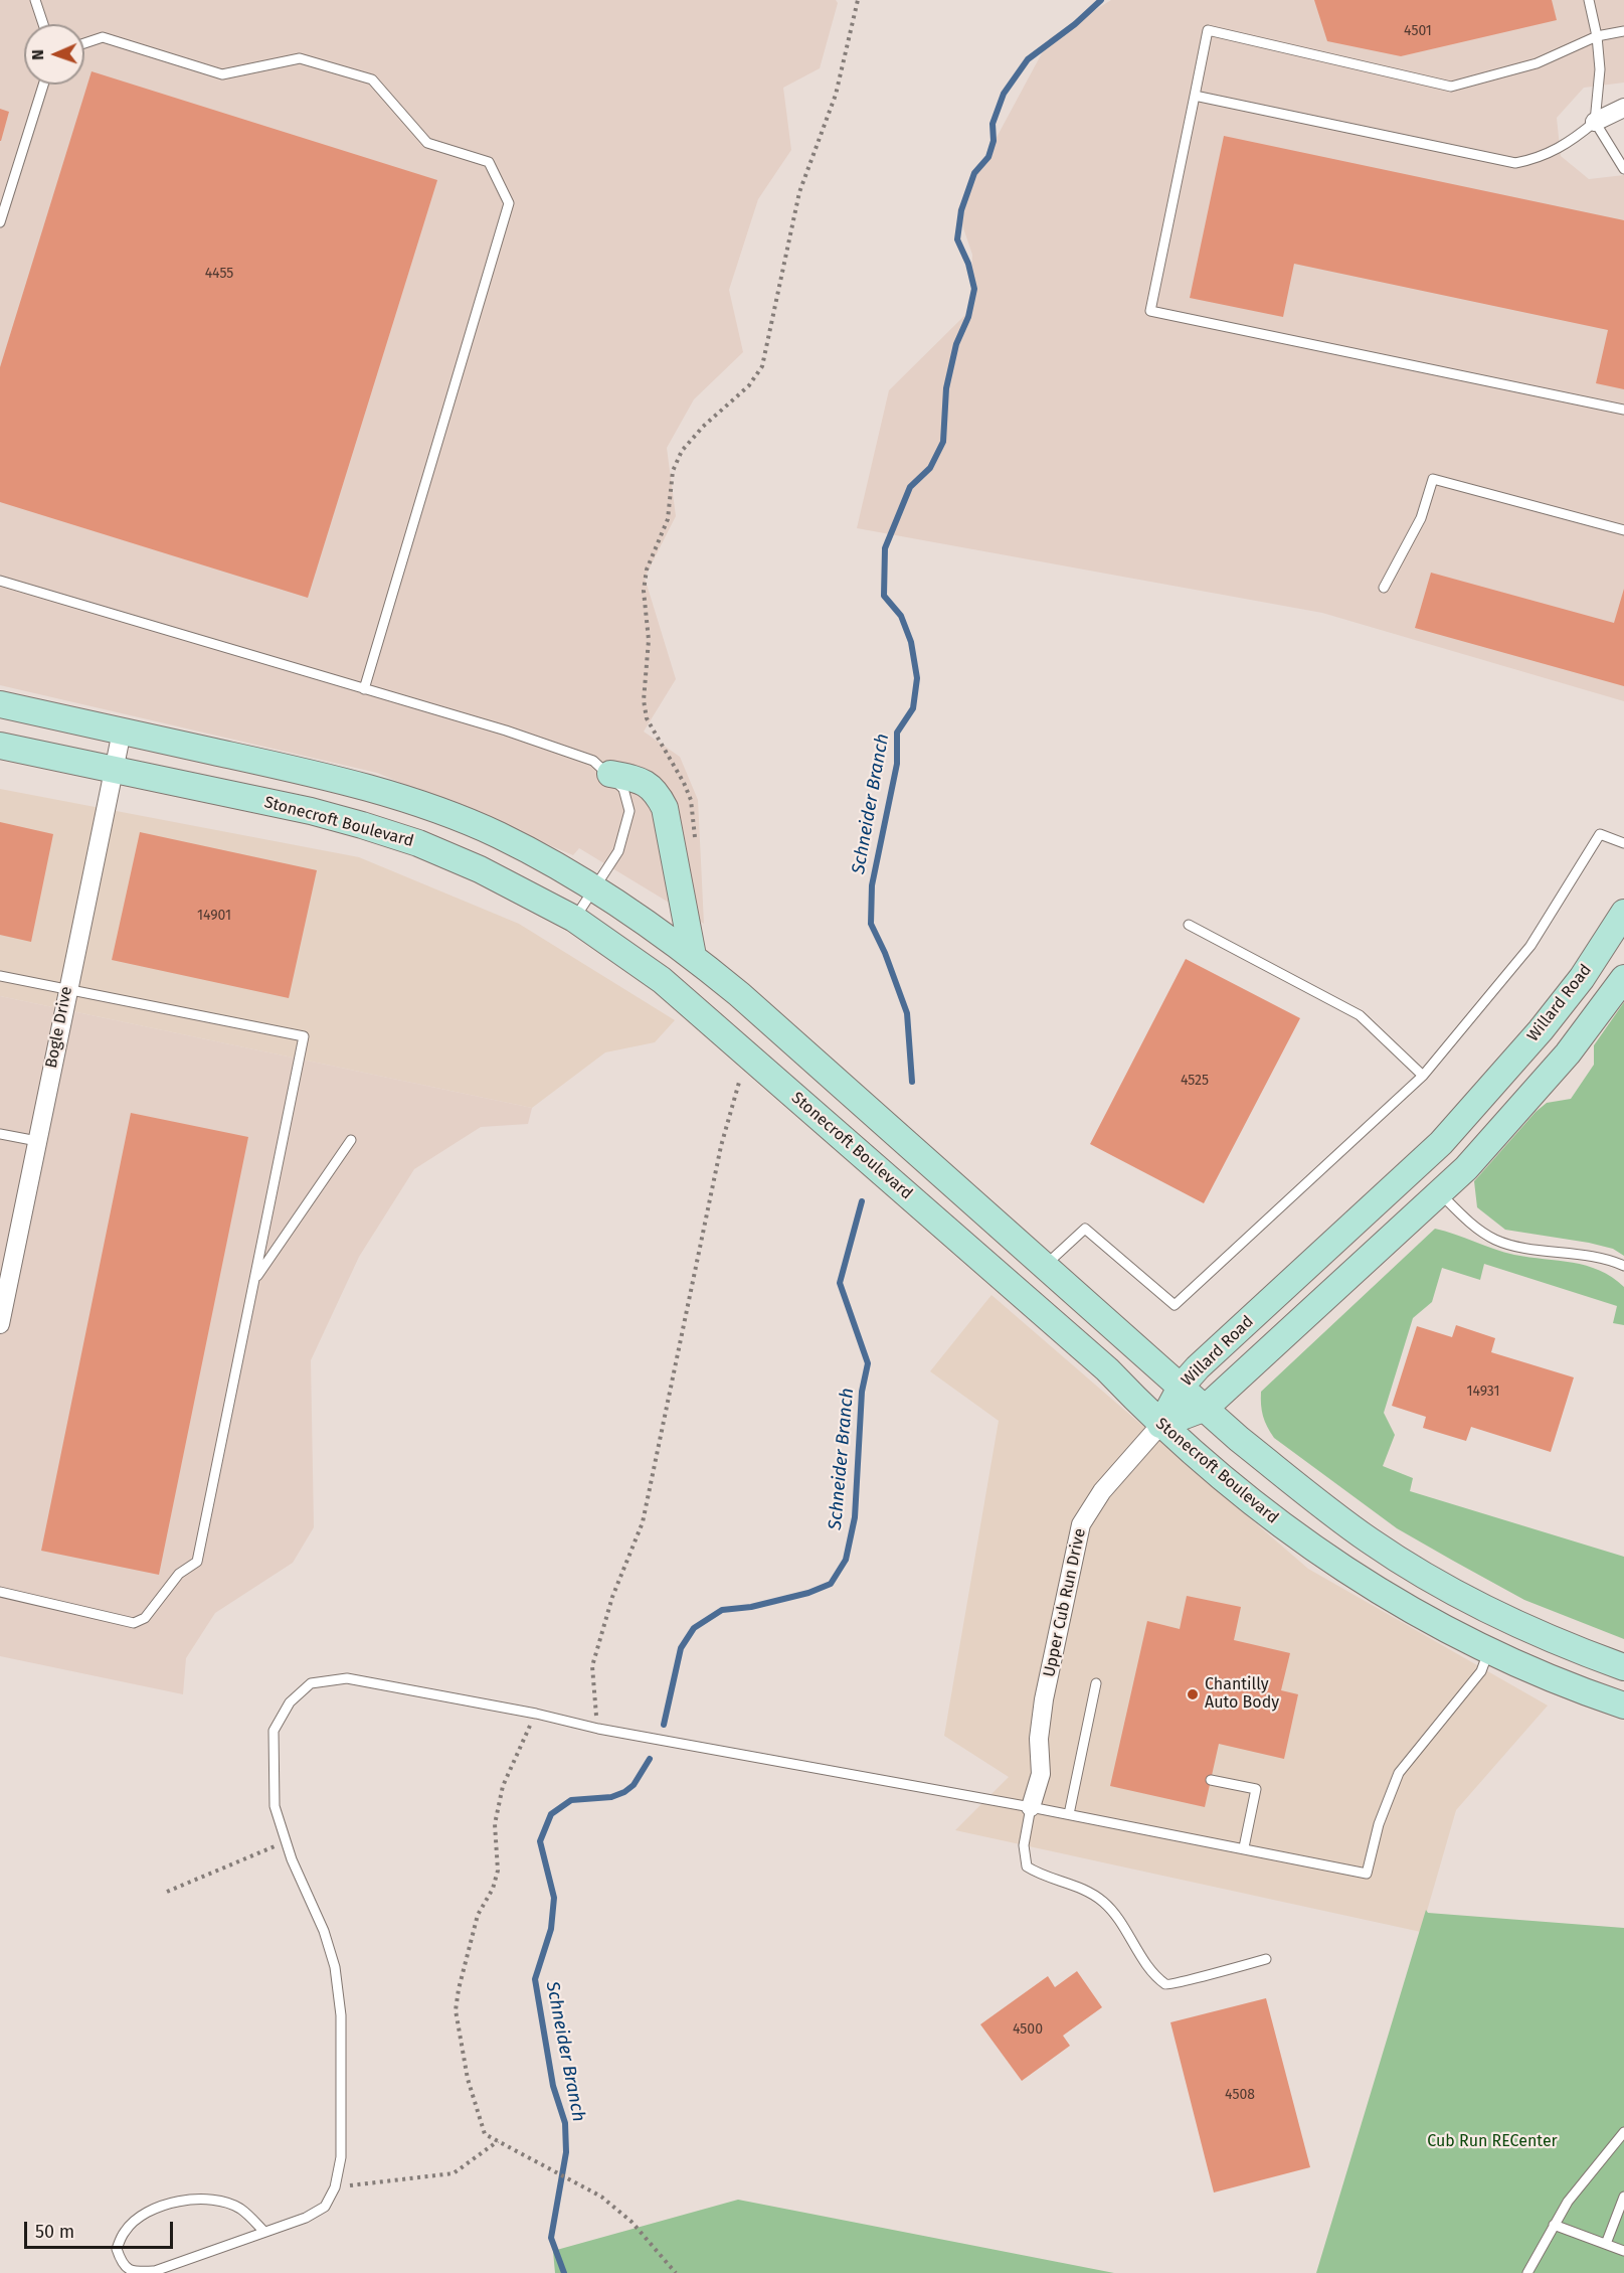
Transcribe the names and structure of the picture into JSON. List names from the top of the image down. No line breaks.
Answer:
{"streets":{"main road":["Stonecroft Boulevard","Willard Road"],"street":["Bogle Drive","Upper Cub Run Drive"]},"crossings":[["Stonecroft Boulevard","Willard Road"],["Stonecroft Boulevard","Bogle Drive"],["Stonecroft Boulevard","Upper Cub Run Drive"],["Willard Road","Upper Cub Run Drive"]],"water":["Schneider Branch"],"parks":["Cub Run RECenter"],"places":["Chantilly Auto Body"],"house_numbers":["4501","4455","14901","4525","14931","4500","4508"],"scale_bar":"50 m","north":"left"}
